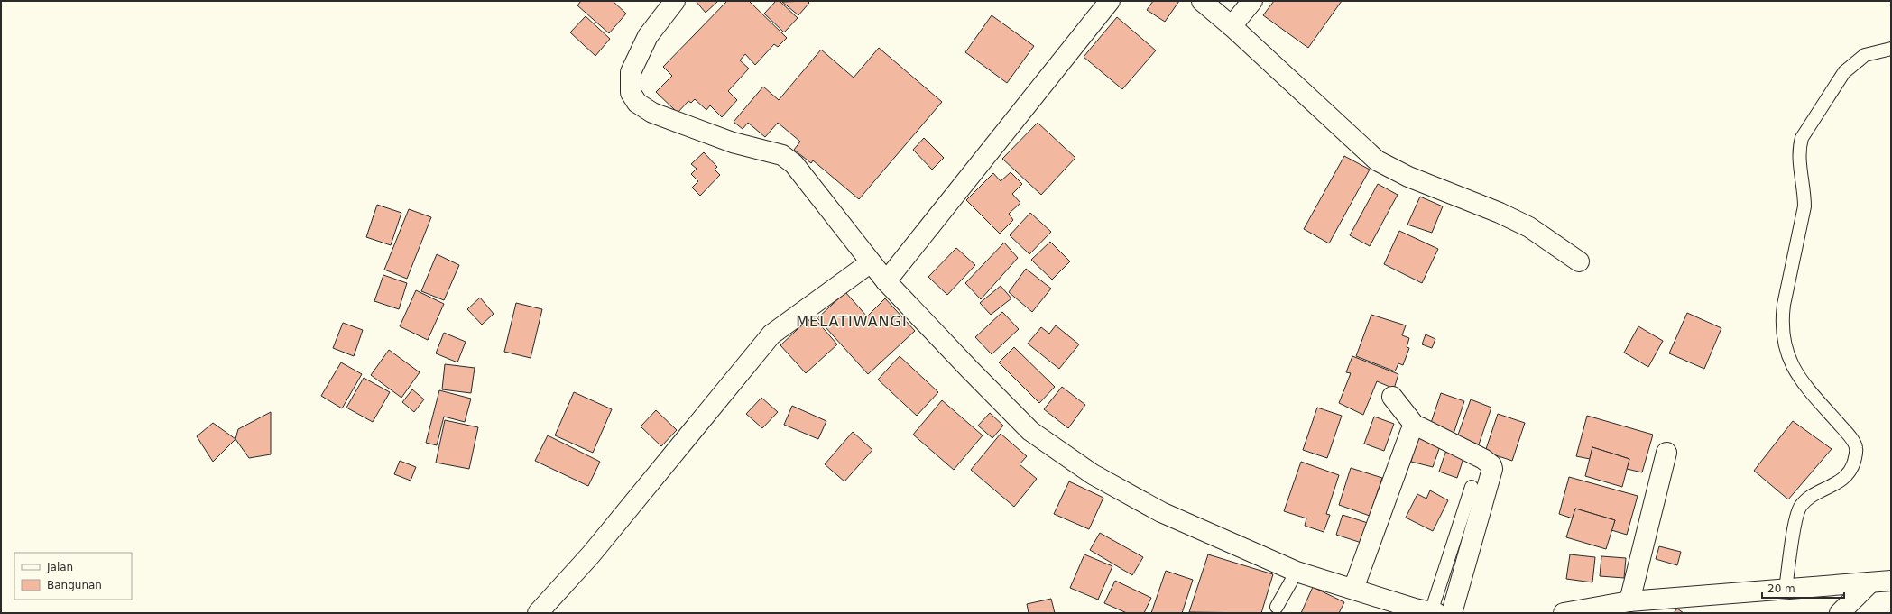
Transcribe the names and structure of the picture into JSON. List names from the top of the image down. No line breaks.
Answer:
{"districts":["MELATIWANGI"],"legend":["Jalan","Bangunan"],"scale_bar":"20 m"}
